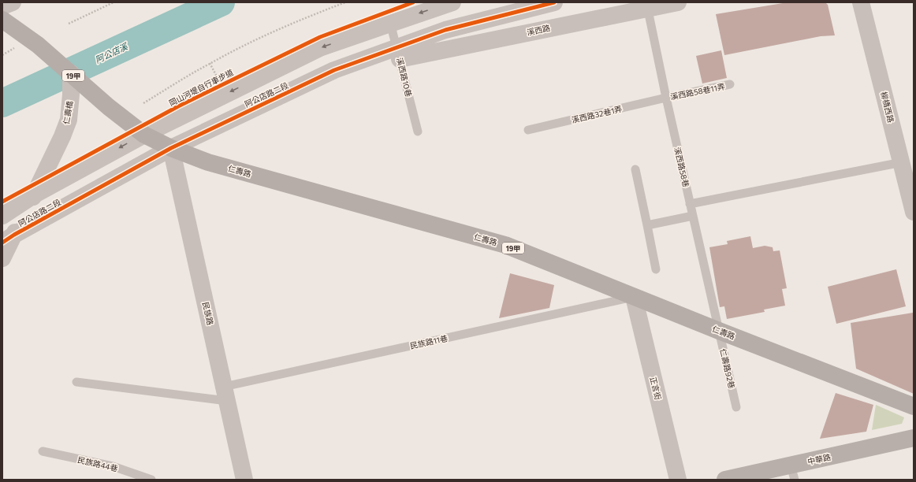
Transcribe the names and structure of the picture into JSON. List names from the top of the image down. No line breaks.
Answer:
{"streets":{"main road":["19甲","仁壽路","中華路"],"street":["溪西路","阿公店路二段","柳橋西路","仁壽橋","民族路","正言街"],"lane":["溪西路10巷","溪西路58巷11弄","溪西路32巷1弄","溪西路58巷","民族路11巷","仁壽路92巷","民族路44巷"],"cycle path":["岡山河堤自行車步道"]},"crossings":[["溪西路","溪西路10巷"],["溪西路","阿公店路二段"],["溪西路","溪西路58巷"],["19甲","仁壽橋"],["19甲","仁壽路"],["溪西路10巷","阿公店路二段"],["溪西路58巷11弄","溪西路32巷1弄"],["溪西路58巷11弄","溪西路58巷"],["阿公店路二段","仁壽橋"],["阿公店路二段","仁壽路"],["阿公店路二段","民族路"],["仁壽橋","仁壽路"],["溪西路32巷1弄","溪西路58巷"],["溪西路58巷","仁壽路"],["溪西路58巷","仁壽路92巷"],["仁壽路","民族路"],["仁壽路","民族路11巷"],["仁壽路","仁壽路92巷"],["仁壽路","正言街"],["民族路","民族路11巷"],["民族路11巷","正言街"]],"water":["阿公店溪"]}
